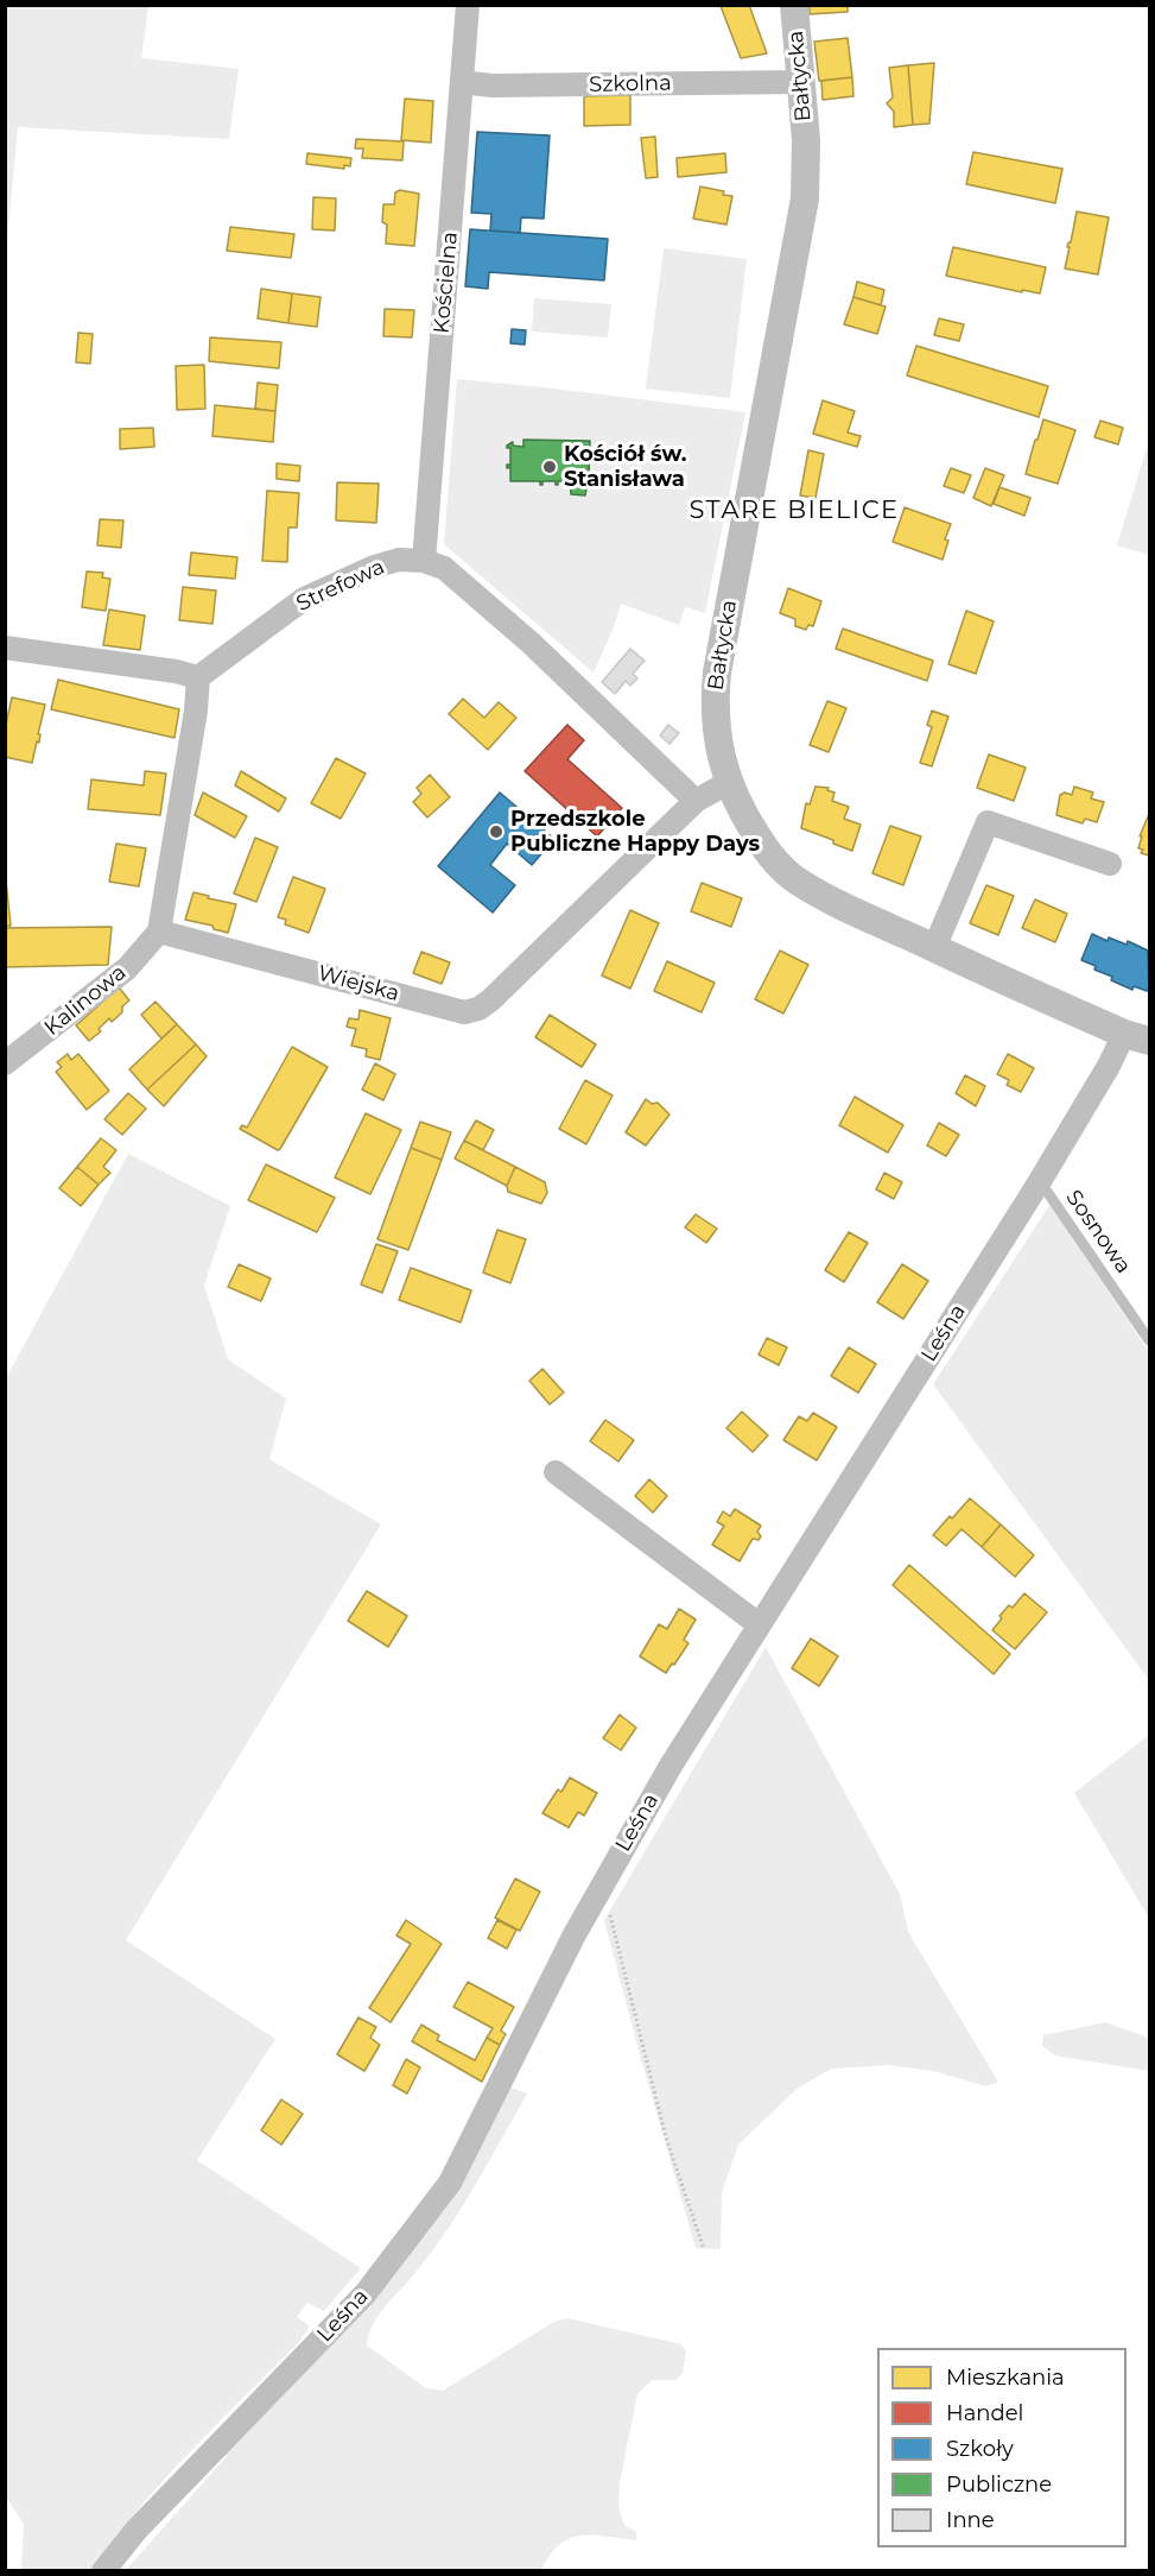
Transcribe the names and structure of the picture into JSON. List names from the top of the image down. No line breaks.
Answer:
{"streets":{"street":["Bałtycka","Szkolna","Kościelna","Strefowa","Wiejska","Kalinowa","Leśna"],"lane":["Sosnowa"]},"crossings":[["Bałtycka","Szkolna"],["Bałtycka","Wiejska"],["Bałtycka","Leśna"],["Szkolna","Kościelna"],["Kościelna","Strefowa"],["Wiejska","Kalinowa"],["Sosnowa","Leśna"]],"districts":["STARE BIELICE"],"places":["Kościół św. Stanisława","Przedszkole Publiczne Happy Days"],"legend":["Mieszkania","Handel","Szkoły","Publiczne","Inne"]}
